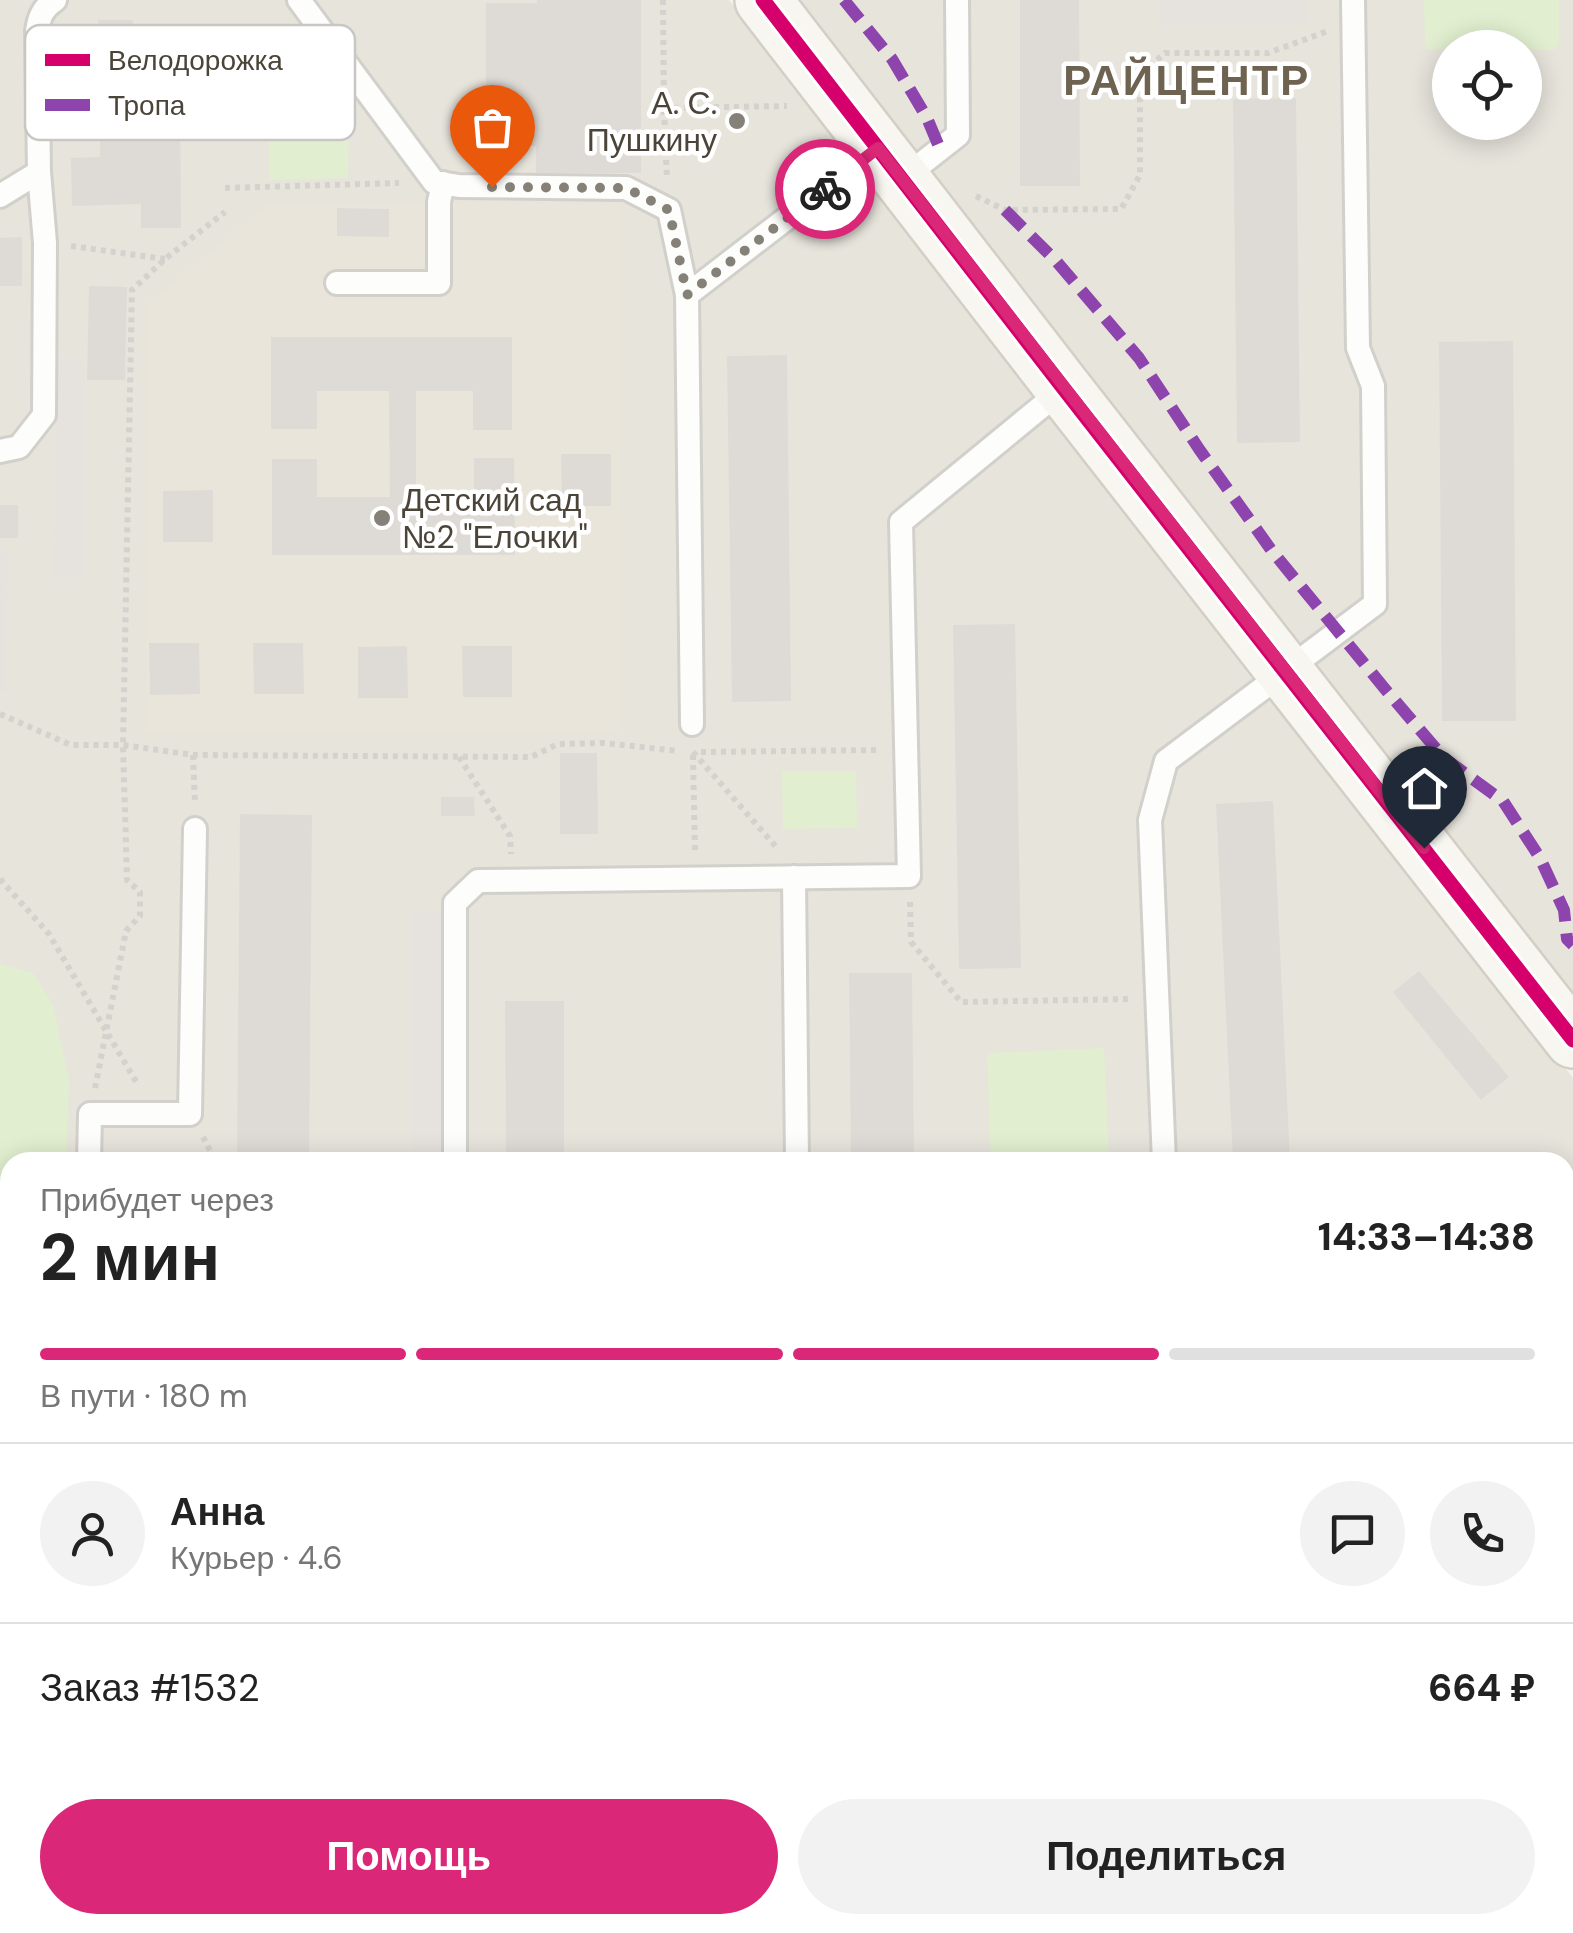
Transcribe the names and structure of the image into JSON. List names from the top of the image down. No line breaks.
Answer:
{"districts":["РАЙЦЕНТР"],"places":["А. С. Пушкину","Детский сад №2 \"Елочки\""],"legend":["Велодорожка","Тропа"],"page":{"heading":["2 мин","Прибудет через","14:33–14:38"],"panel":["Анна","Курьер · 4.6","Заказ #1532","664 ₽"],"bar":"В пути · 180 m","buttons":["Помощь","Поделиться"]}}
